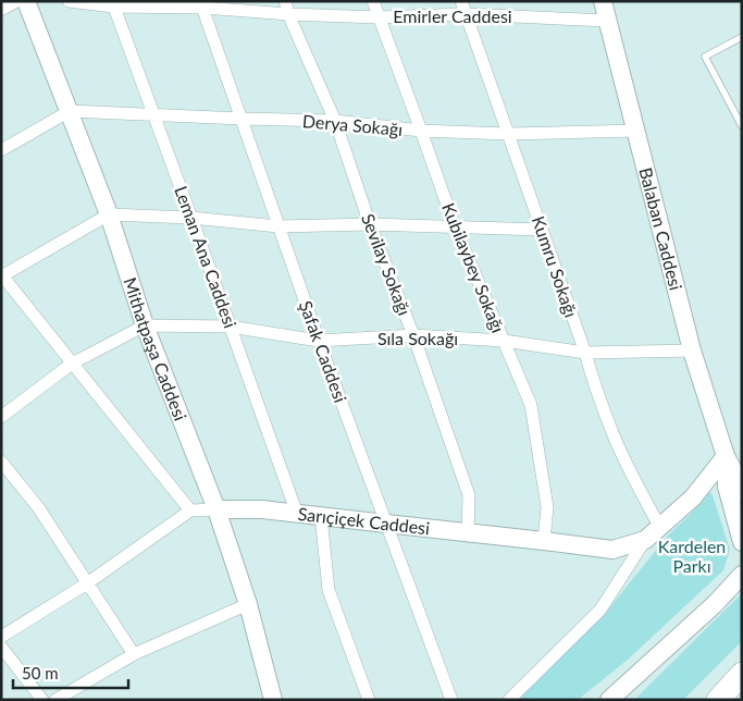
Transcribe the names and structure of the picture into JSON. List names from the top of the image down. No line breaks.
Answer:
{"streets":{"street":["Emirler Caddesi","Derya Sokağı","Balaban Caddesi","Leman Ana Caddesi","Sevilay Sokağı","Kumru Sokağı","Kubilaybey Sokağı","Sıla Sokağı","Mithatpaşa Caddesi","Şafak Caddesi","Sarıçiçek Caddesi"]},"crossings":[["Emirler Caddesi","Balaban Caddesi"],["Emirler Caddesi","Leman Ana Caddesi"],["Emirler Caddesi","Sevilay Sokağı"],["Emirler Caddesi","Kumru Sokağı"],["Emirler Caddesi","Kubilaybey Sokağı"],["Emirler Caddesi","Şafak Caddesi"],["Derya Sokağı","Balaban Caddesi"],["Derya Sokağı","Leman Ana Caddesi"],["Derya Sokağı","Sevilay Sokağı"],["Derya Sokağı","Kumru Sokağı"],["Derya Sokağı","Kubilaybey Sokağı"],["Derya Sokağı","Mithatpaşa Caddesi"],["Derya Sokağı","Şafak Caddesi"],["Balaban Caddesi","Sıla Sokağı"],["Balaban Caddesi","Sarıçiçek Caddesi"],["Leman Ana Caddesi","Sıla Sokağı"],["Leman Ana Caddesi","Sarıçiçek Caddesi"],["Sevilay Sokağı","Sıla Sokağı"],["Sevilay Sokağı","Sarıçiçek Caddesi"],["Kumru Sokağı","Sıla Sokağı"],["Kumru Sokağı","Sarıçiçek Caddesi"],["Kubilaybey Sokağı","Sıla Sokağı"],["Kubilaybey Sokağı","Sarıçiçek Caddesi"],["Sıla Sokağı","Mithatpaşa Caddesi"],["Sıla Sokağı","Şafak Caddesi"],["Mithatpaşa Caddesi","Sarıçiçek Caddesi"],["Şafak Caddesi","Sarıçiçek Caddesi"]],"parks":["Kardelen Parkı"],"scale_bar":"50 m"}
